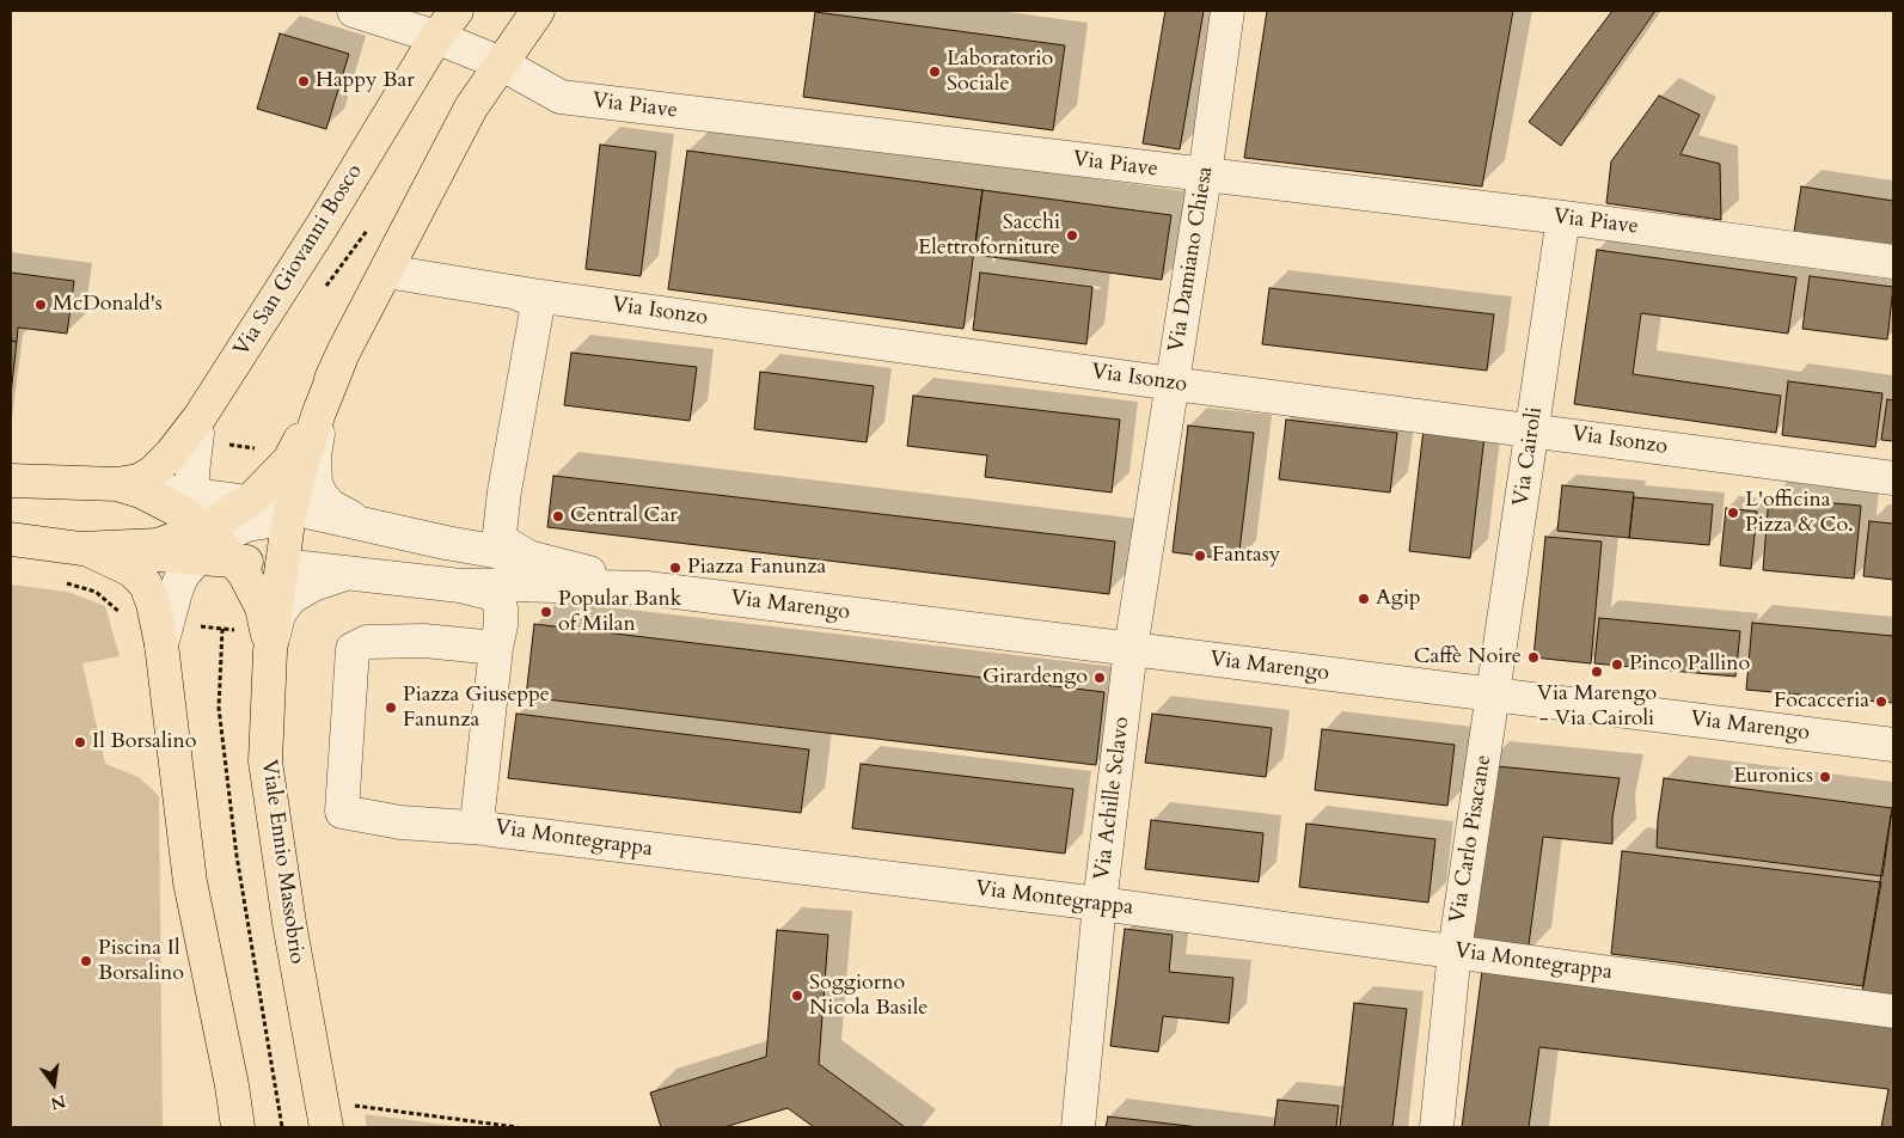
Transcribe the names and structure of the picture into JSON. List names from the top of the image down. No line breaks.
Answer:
{"streets":{"main road":["Via San Giovanni Bosco","Viale Ennio Massobrio"],"street":["Via Piave","Via Damiano Chiesa","Via Isonzo","Via Cairoli","Via Marengo","Via Achille Sclavo","Via Montegrappa","Via Carlo Pisacane"]},"crossings":[["Via Piave","Via Damiano Chiesa"],["Via Piave","Via San Giovanni Bosco"],["Via Piave","Via Cairoli"],["Via Damiano Chiesa","Via Isonzo"],["Via Damiano Chiesa","Via Marengo"],["Via Damiano Chiesa","Via Achille Sclavo"],["Via Isonzo","Via Cairoli"],["Via Cairoli","Via Marengo"],["Via Cairoli","Via Carlo Pisacane"],["Via Marengo","Via Achille Sclavo"],["Via Marengo","Via Montegrappa"],["Via Marengo","Via Carlo Pisacane"],["Via Marengo","Viale Ennio Massobrio"],["Via Achille Sclavo","Via Montegrappa"],["Via Montegrappa","Via Carlo Pisacane"]],"places":["Laboratorio Sociale","Happy Bar","Sacchi Elettroforniture","McDonald's","L'officina Pizza & Co.","Central Car","Fantasy","Piazza Fanunza","Agip","Popular Bank of Milan","Caffè Noire","Pinco Pallino","Via Marengo - Via Cairoli","Girardengo","Focacceria","Piazza Giuseppe Fanunza","Il Borsalino","Euronics","Piscina Il Borsalino","Soggiorno Nicola Basile"],"north":"bottom"}
